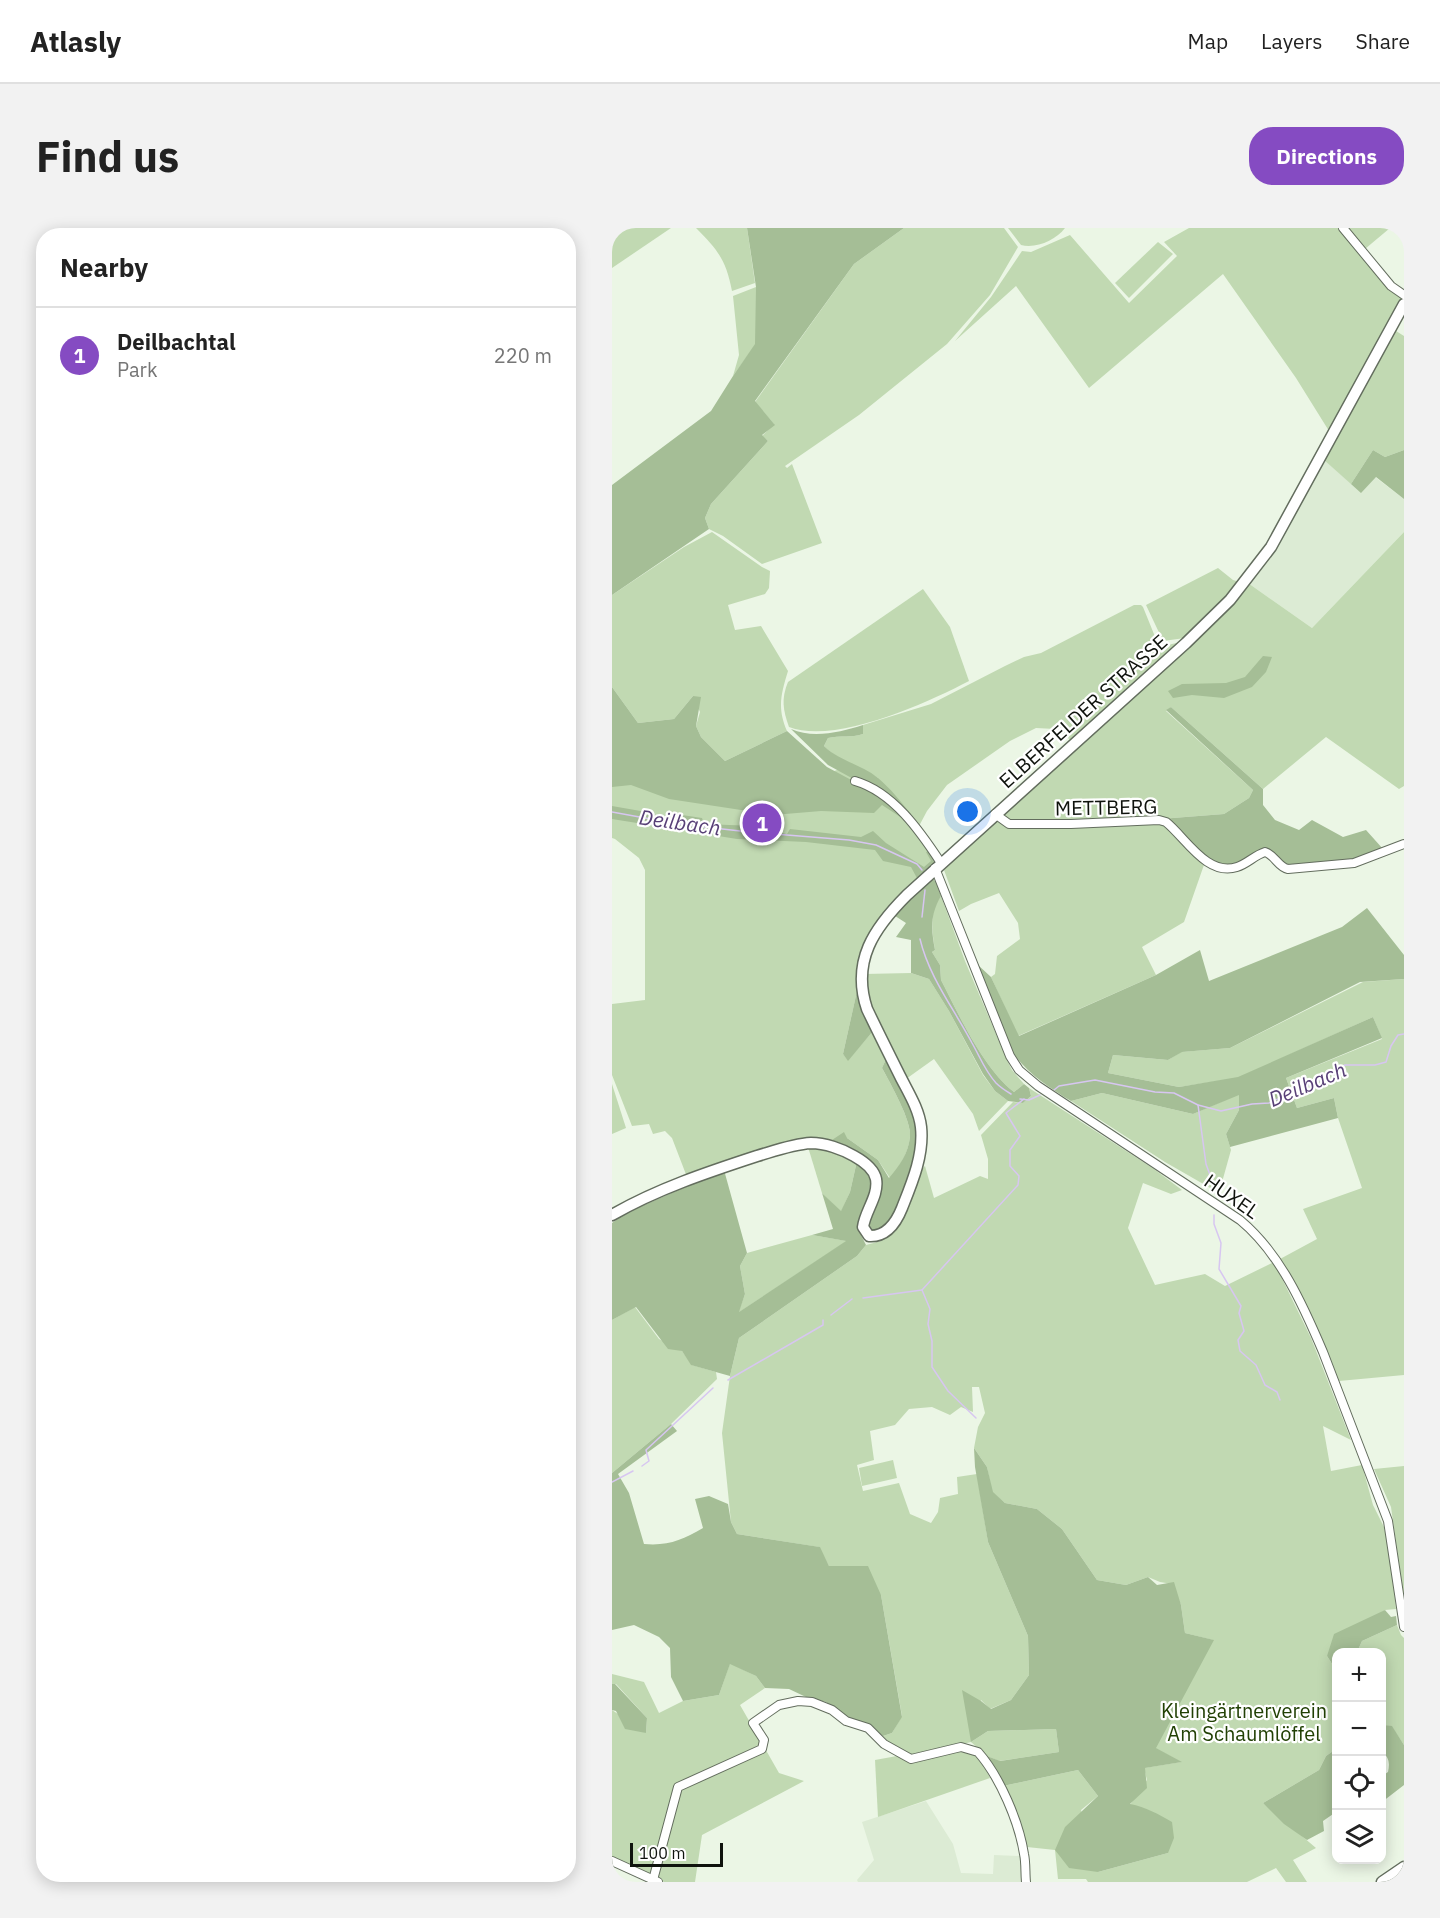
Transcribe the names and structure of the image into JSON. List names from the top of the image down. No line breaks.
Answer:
{"streets":{"main road":["ELBERFELDER STRASSE"],"street":["METTBERG","HUXEL"]},"crossings":[["ELBERFELDER STRASSE","METTBERG"],["ELBERFELDER STRASSE","HUXEL"]],"water":["Deilbach"],"parks":["Kleingärtnerverein Am Schaumlöffel"],"scale_bar":"100 m","page":{"header":"Atlasly","nav":["Map","Layers","Share"],"buttons":"Directions","title":"Find us","heading":"Nearby","list":[{"mark":"1","name":"Deilbachtal","note":"Park","value":"220 m"}],"pins":"1","map_buttons":["+","−"],"scale":"100 m"}}
